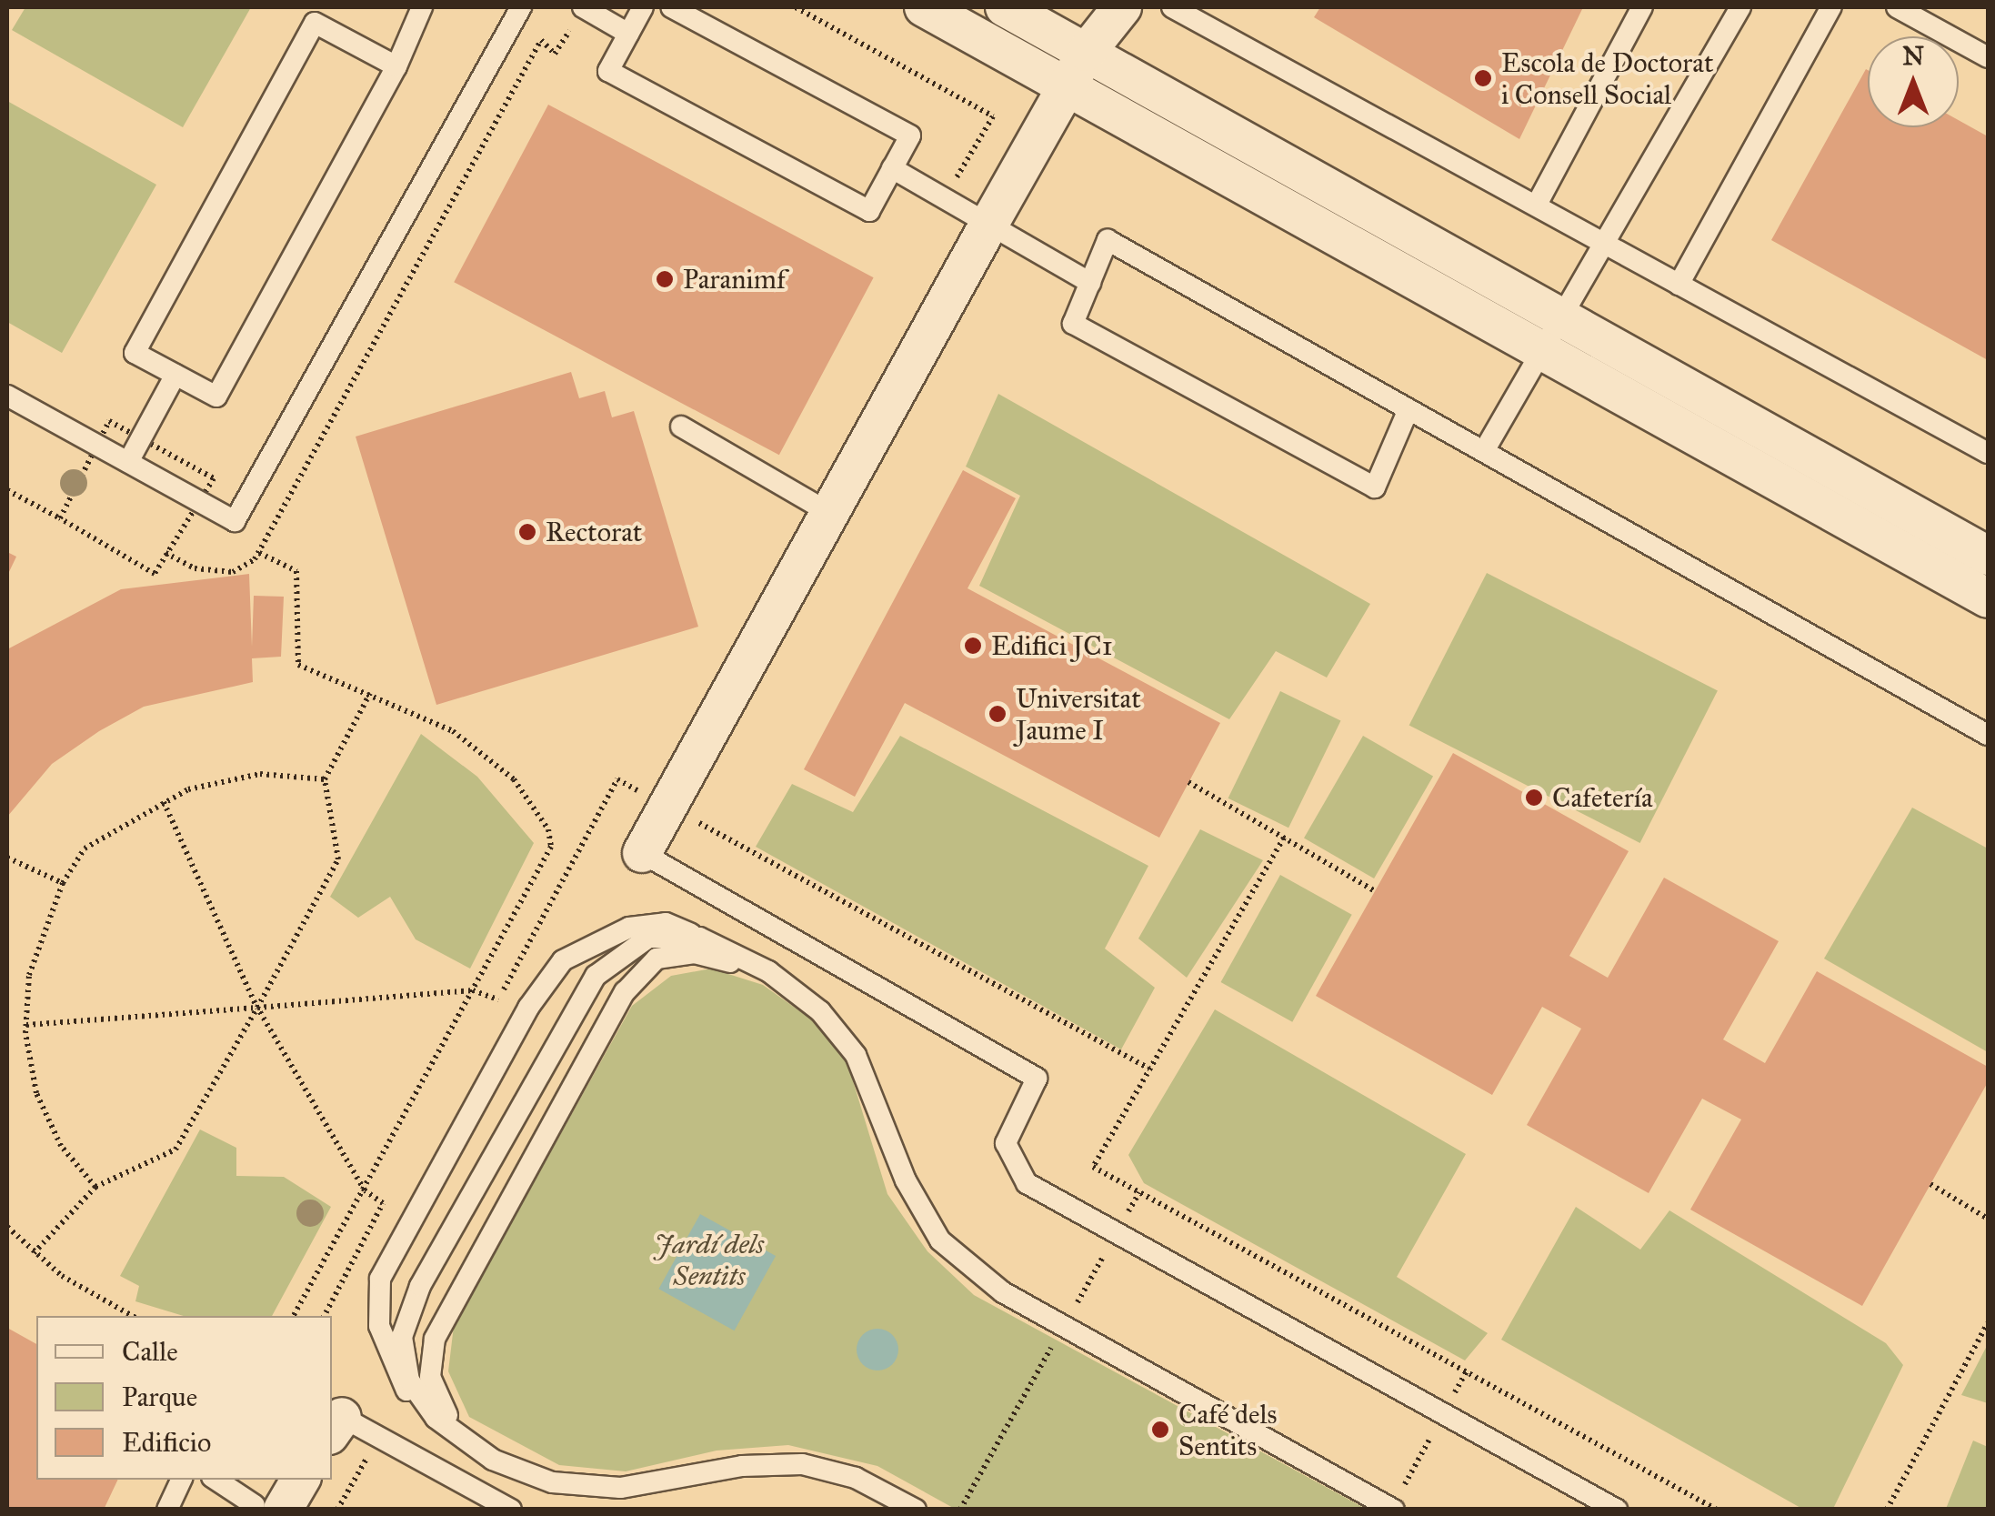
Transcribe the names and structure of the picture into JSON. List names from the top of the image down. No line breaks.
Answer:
{"parks":["Jardí dels Sentits"],"places":["Escola de Doctorat i Consell Social","Paranimf","Rectorat","Edifici JC1","Universitat Jaume I","Cafetería","Café dels Sentits"],"legend":["Calle","Parque","Edificio"],"north":"top"}
